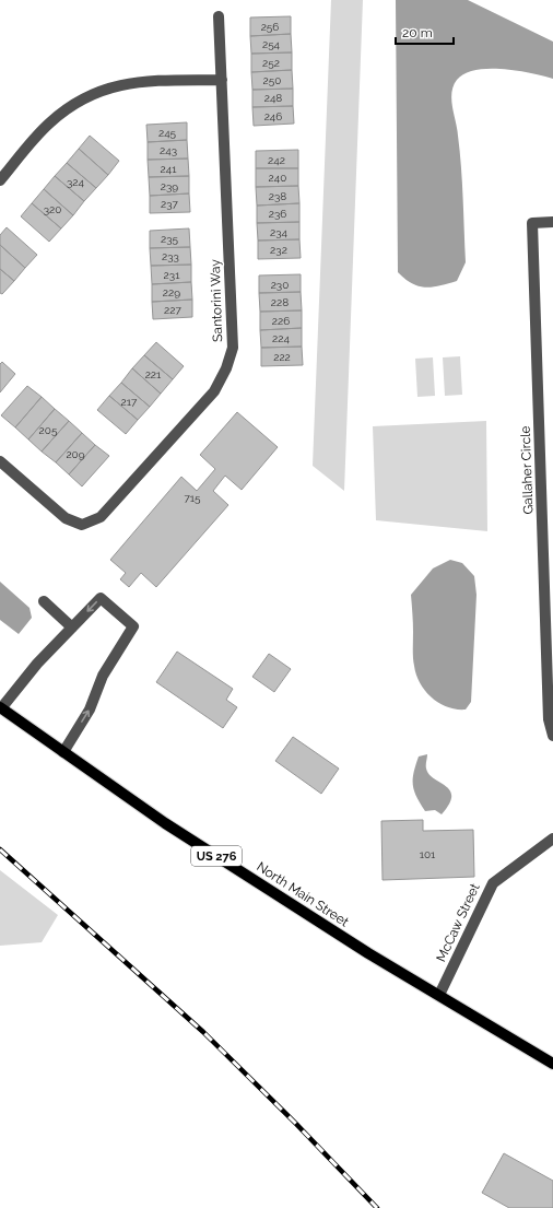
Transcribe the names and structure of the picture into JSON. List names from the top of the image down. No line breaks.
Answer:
{"streets":{"main road":["US 276","North Main Street"],"street":["Santorini Way","Gallaher Circle","McCaw Street"]},"crossings":[["North Main Street","McCaw Street"]],"house_numbers":["256","254","252","250","248","246","245","243","242","241","240","324","239","238","237","320","236","234","235","232","233","231","230","229","228","227","226","224","222","221","217","205","209","715","101"],"scale_bar":"20 m"}
